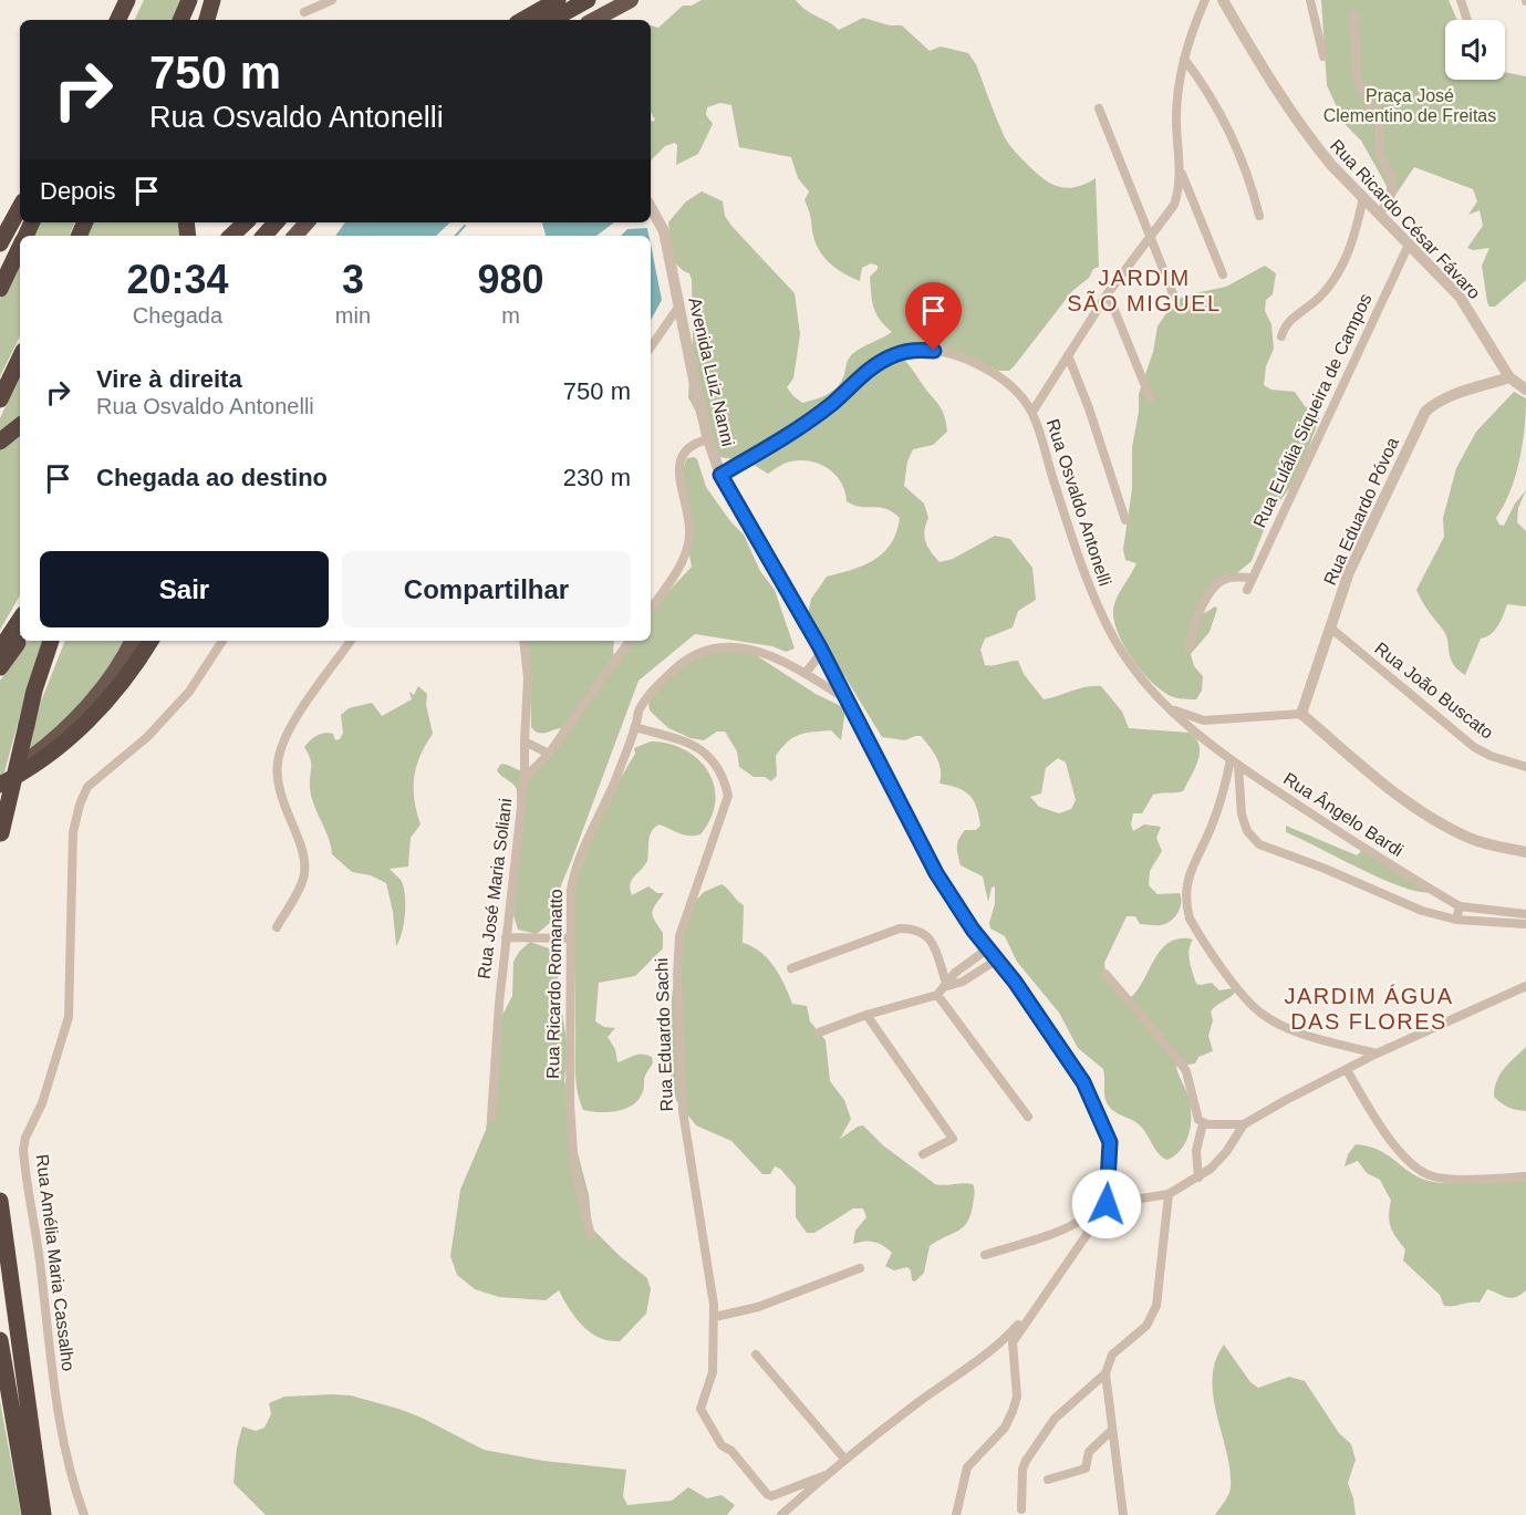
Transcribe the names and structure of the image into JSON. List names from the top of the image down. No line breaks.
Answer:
{"streets":{"street":["Rua Ricardo César Fávaro","Avenida Luiz Nanni","Rua Eulália Siqueira de Campos","Rua Osvaldo Antonelli","Rua Eduardo Póvoa","Rua João Buscato","Rua Ângelo Bardi","Rua José Maria Soliani","Rua Ricardo Romanatto","Rua Eduardo Sachi","Rua Amélia Maria Cassalho"]},"crossings":[["Rua Ricardo César Fávaro","Rua Eulália Siqueira de Campos"],["Rua Ricardo César Fávaro","Rua Eduardo Póvoa"],["Avenida Luiz Nanni","Rua Osvaldo Antonelli"],["Avenida Luiz Nanni","Rua Ricardo Romanatto"],["Rua Osvaldo Antonelli","Rua Ângelo Bardi"],["Rua Eduardo Póvoa","Rua João Buscato"],["Rua Ricardo Romanatto","Rua Eduardo Sachi"]],"districts":["JARDIM SÃO MIGUEL","JARDIM ÁGUA DAS FLORES"],"parks":["Praça José Clementino de Freitas"],"page":{"turn":["750 m","Rua Osvaldo Antonelli"],"then":"Depois","eta":["20:34","Chegada","3","min","980","m"],"list":[{"name":"Vire à direita","note":"Rua Osvaldo Antonelli","value":"750 m"},{"name":"Chegada ao destino","value":"230 m"}],"buttons":["Sair","Compartilhar"]}}
